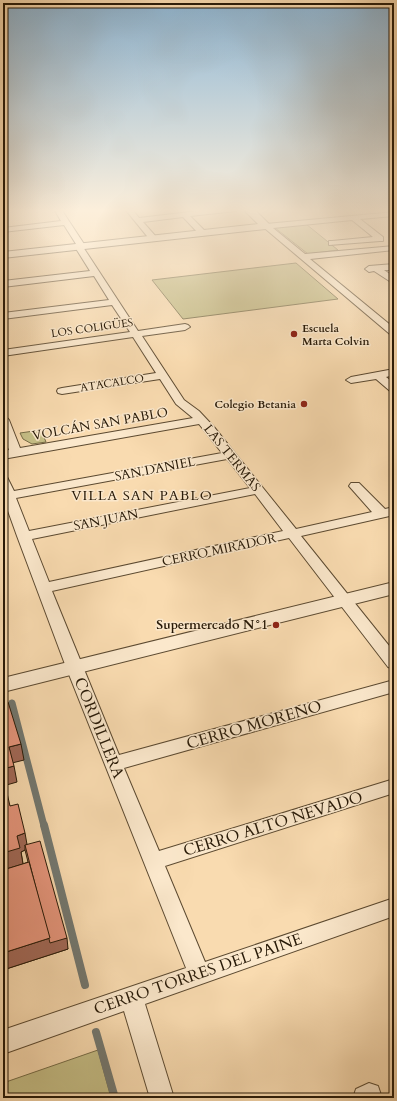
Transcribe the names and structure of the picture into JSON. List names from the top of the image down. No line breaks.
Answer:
{"streets":{"street":["LOS COLIGÜES","ATACALCO","VOLCÁN SAN PABLO","LAS TERMAS","SAN DANIEL","SAN JUAN","CERRO MIRADOR","CERRO MORENO","CORDILLERA","CERRO ALTO NEVADO","CERRO TORRES DEL PAINE"]},"crossings":[["LOS COLIGÜES","LAS TERMAS"],["ATACALCO","LAS TERMAS"],["VOLCÁN SAN PABLO","LAS TERMAS"],["LAS TERMAS","SAN DANIEL"],["LAS TERMAS","SAN JUAN"],["LAS TERMAS","CERRO MIRADOR"],["SAN DANIEL","CORDILLERA"],["SAN JUAN","CORDILLERA"],["CERRO MIRADOR","CORDILLERA"],["CERRO MORENO","CORDILLERA"],["CORDILLERA","CERRO ALTO NEVADO"],["CORDILLERA","CERRO TORRES DEL PAINE"]],"districts":["VILLA SAN PABLO"],"places":["Escuela Marta Colvin","Colegio Betania","Supermercado N°1"]}
